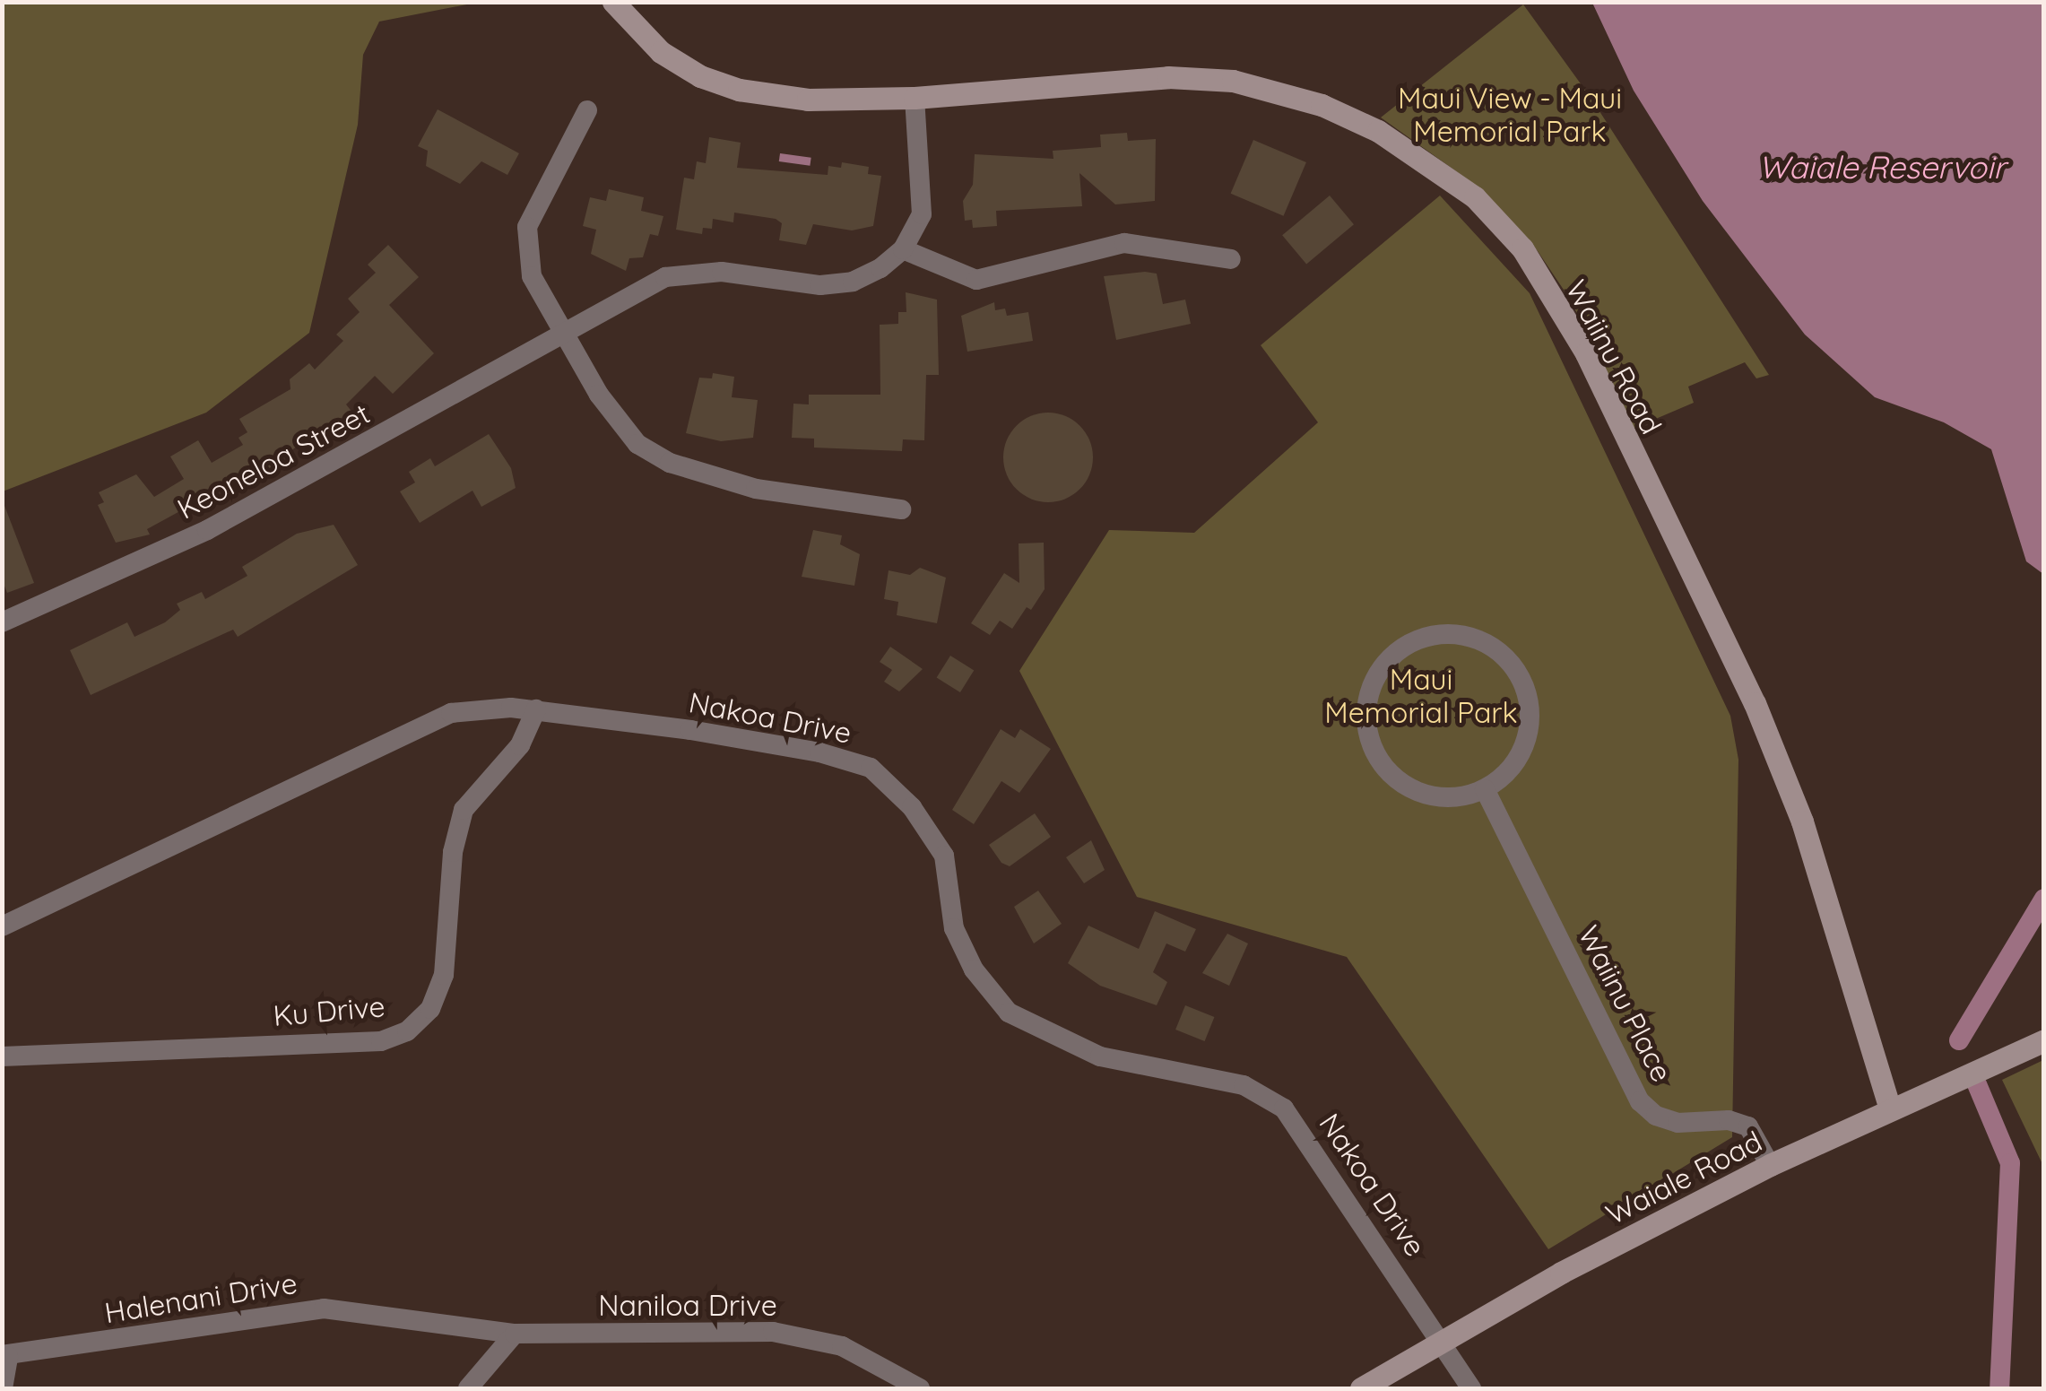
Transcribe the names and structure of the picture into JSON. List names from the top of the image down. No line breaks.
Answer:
{"streets":{"street":["Waiinu Road","Keoneloa Street","Nakoa Drive","Waiinu Place","Ku Drive","Waiale Road","Halenani Drive","Naniloa Drive"]},"crossings":[["Waiinu Road","Waiale Road"],["Nakoa Drive","Ku Drive"],["Nakoa Drive","Waiale Road"],["Waiinu Place","Waiale Road"],["Halenani Drive","Naniloa Drive"]],"water":["Waiale Reservoir"],"parks":["Maui View - Maui Memorial Park","Maui Memorial Park"]}
